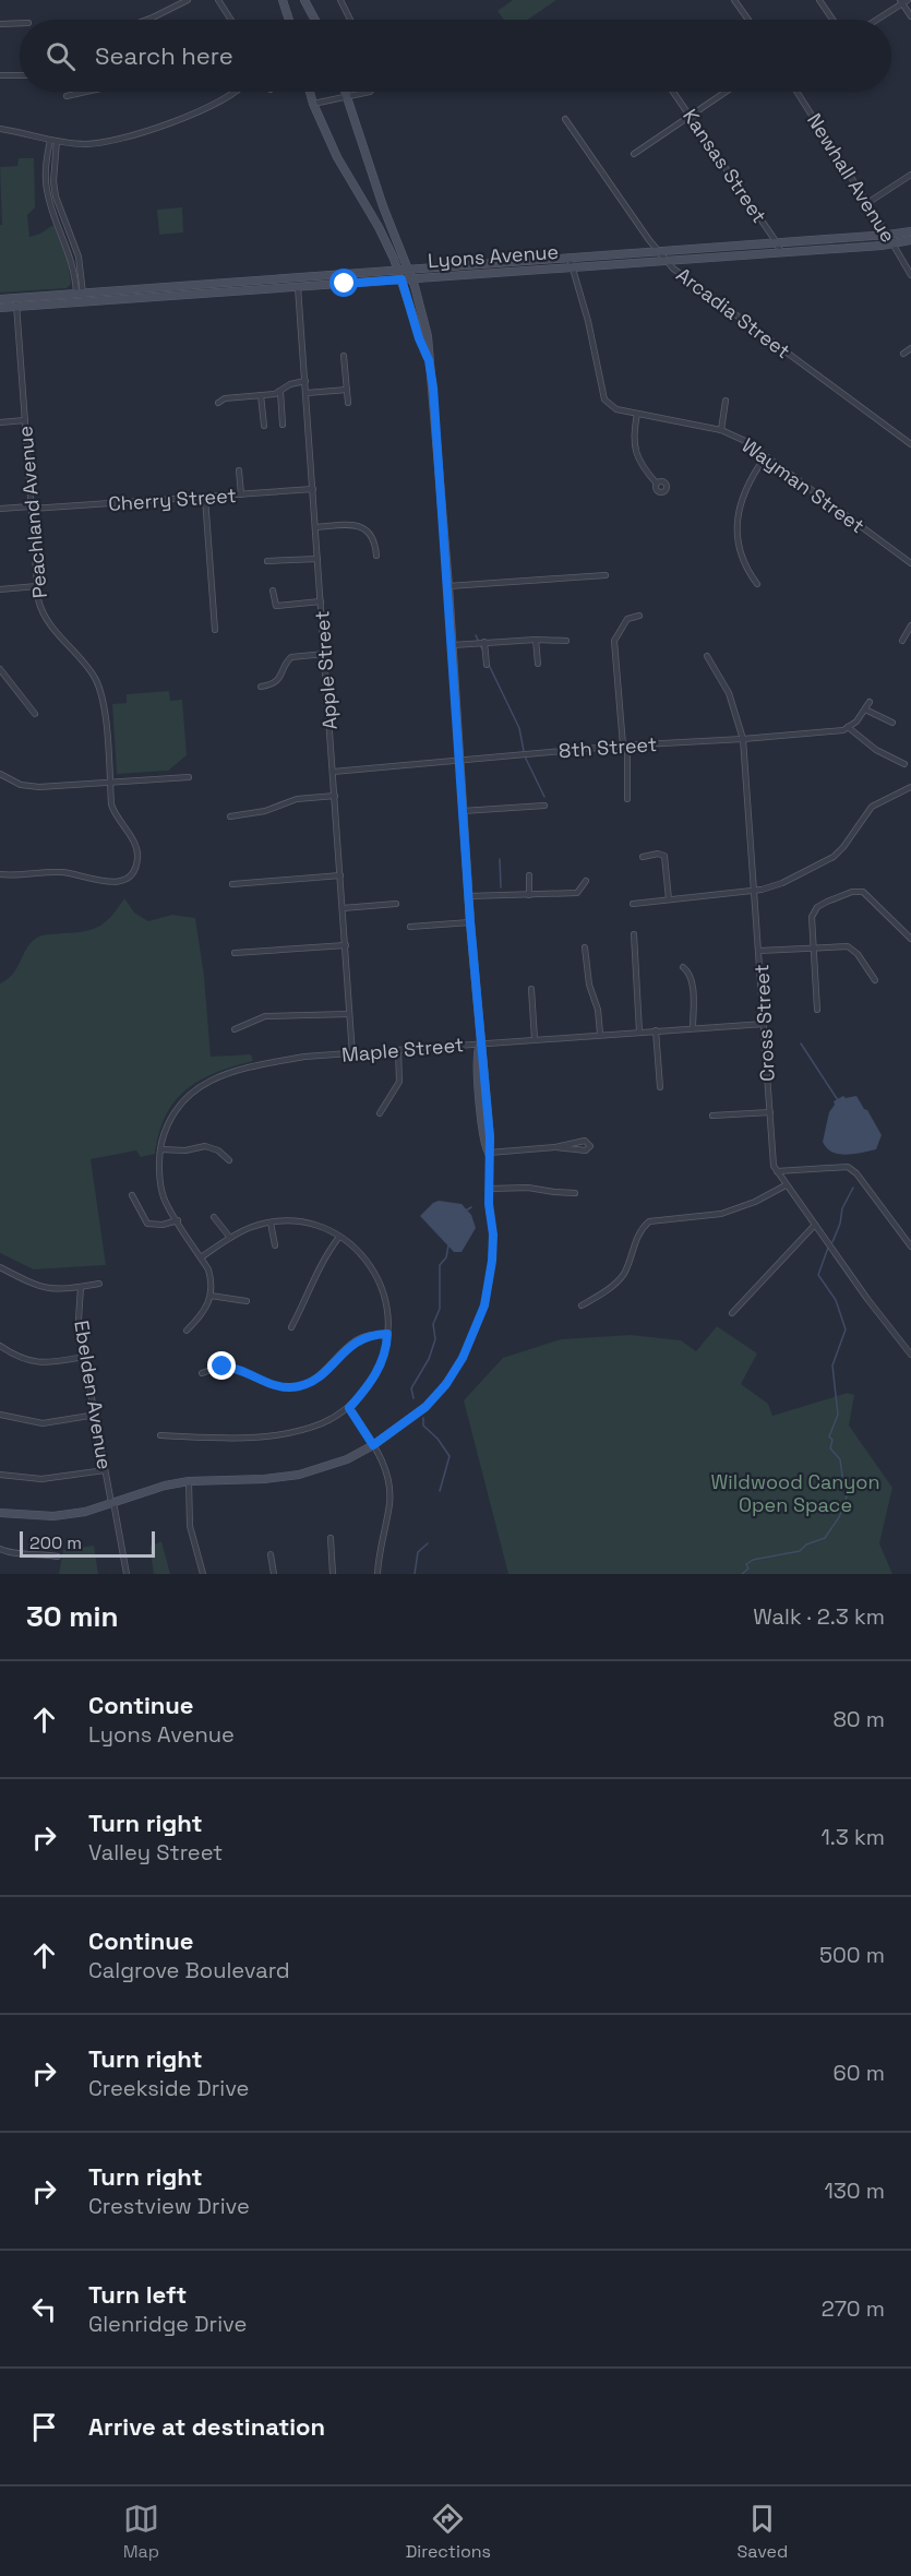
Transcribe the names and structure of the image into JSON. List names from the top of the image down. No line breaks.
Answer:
{"streets":{"main road":["Lyons Avenue"],"street":["Kansas Street","Newhall Avenue","Arcadia Street","Wayman Street","Cherry Street","Peachland Avenue","Apple Street","8th Street","Cross Street","Maple Street","Ebelden Avenue"]},"crossings":[["Kansas Street","Lyons Avenue"],["Newhall Avenue","Lyons Avenue"],["Lyons Avenue","Arcadia Street"],["Lyons Avenue","Wayman Street"],["Lyons Avenue","Peachland Avenue"],["Lyons Avenue","Apple Street"],["Cherry Street","Peachland Avenue"],["Cherry Street","Apple Street"],["Apple Street","8th Street"],["Apple Street","Maple Street"],["8th Street","Cross Street"],["Cross Street","Maple Street"]],"parks":["Wildwood Canyon Open Space"],"scale_bar":"200 m","page":{"search":"Search here","scale":"200 m","heading":["30 min","Walk · 2.3 km"],"list":[["Continue","Lyons Avenue","80 m"],["Turn right","Valley Street","1.3 km"],["Continue","Calgrove Boulevard","500 m"],["Turn right","Creekside Drive","60 m"],["Turn right","Crestview Drive","130 m"],["Turn left","Glenridge Drive","270 m"],"Arrive at destination"],"nav":["Map","Directions","Saved"]}}
